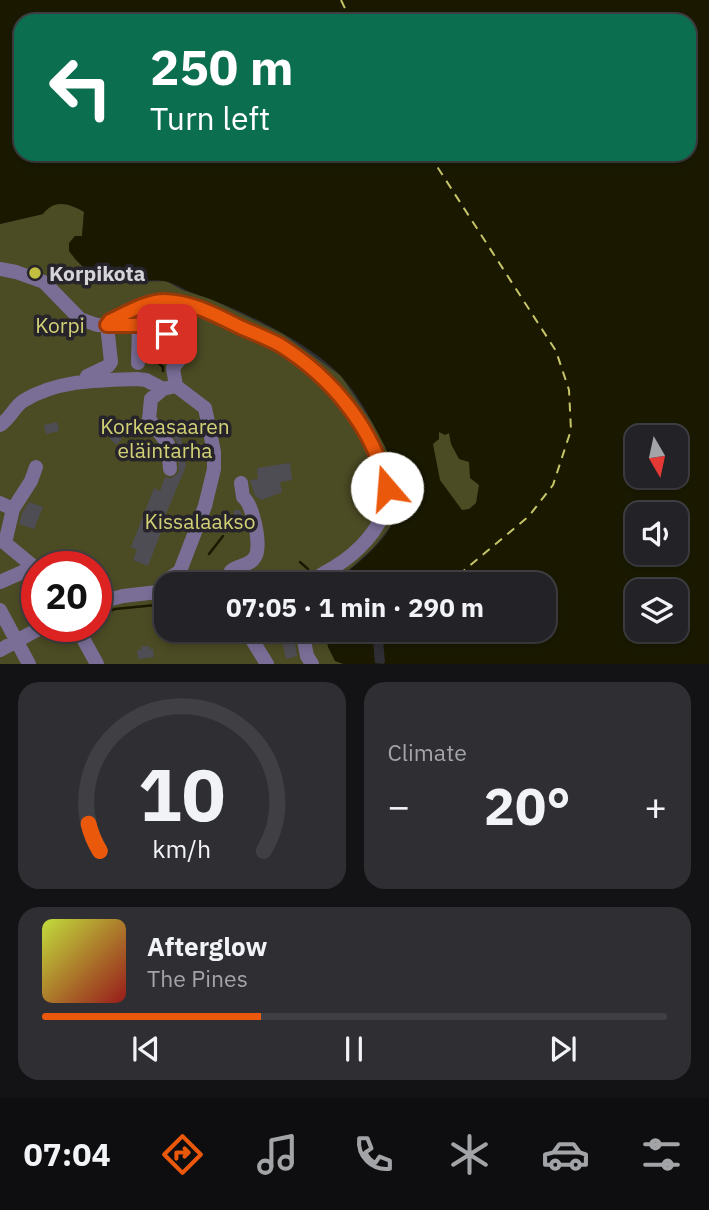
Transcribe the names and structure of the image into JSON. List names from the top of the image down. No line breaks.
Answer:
{"parks":["Korpi","Korkeasaaren eläintarha","Kissalaakso"],"places":["Korpikota"],"north":"bottom","page":{"turn":["250 m","Turn left"],"limit":"20","trip":"07:05 · 1 min · 290 m","tile":"Climate","heat":["−","20°","+"],"song":["Afterglow","The Pines"],"tabs":"07:04","gauge":["10","km/h"]}}
